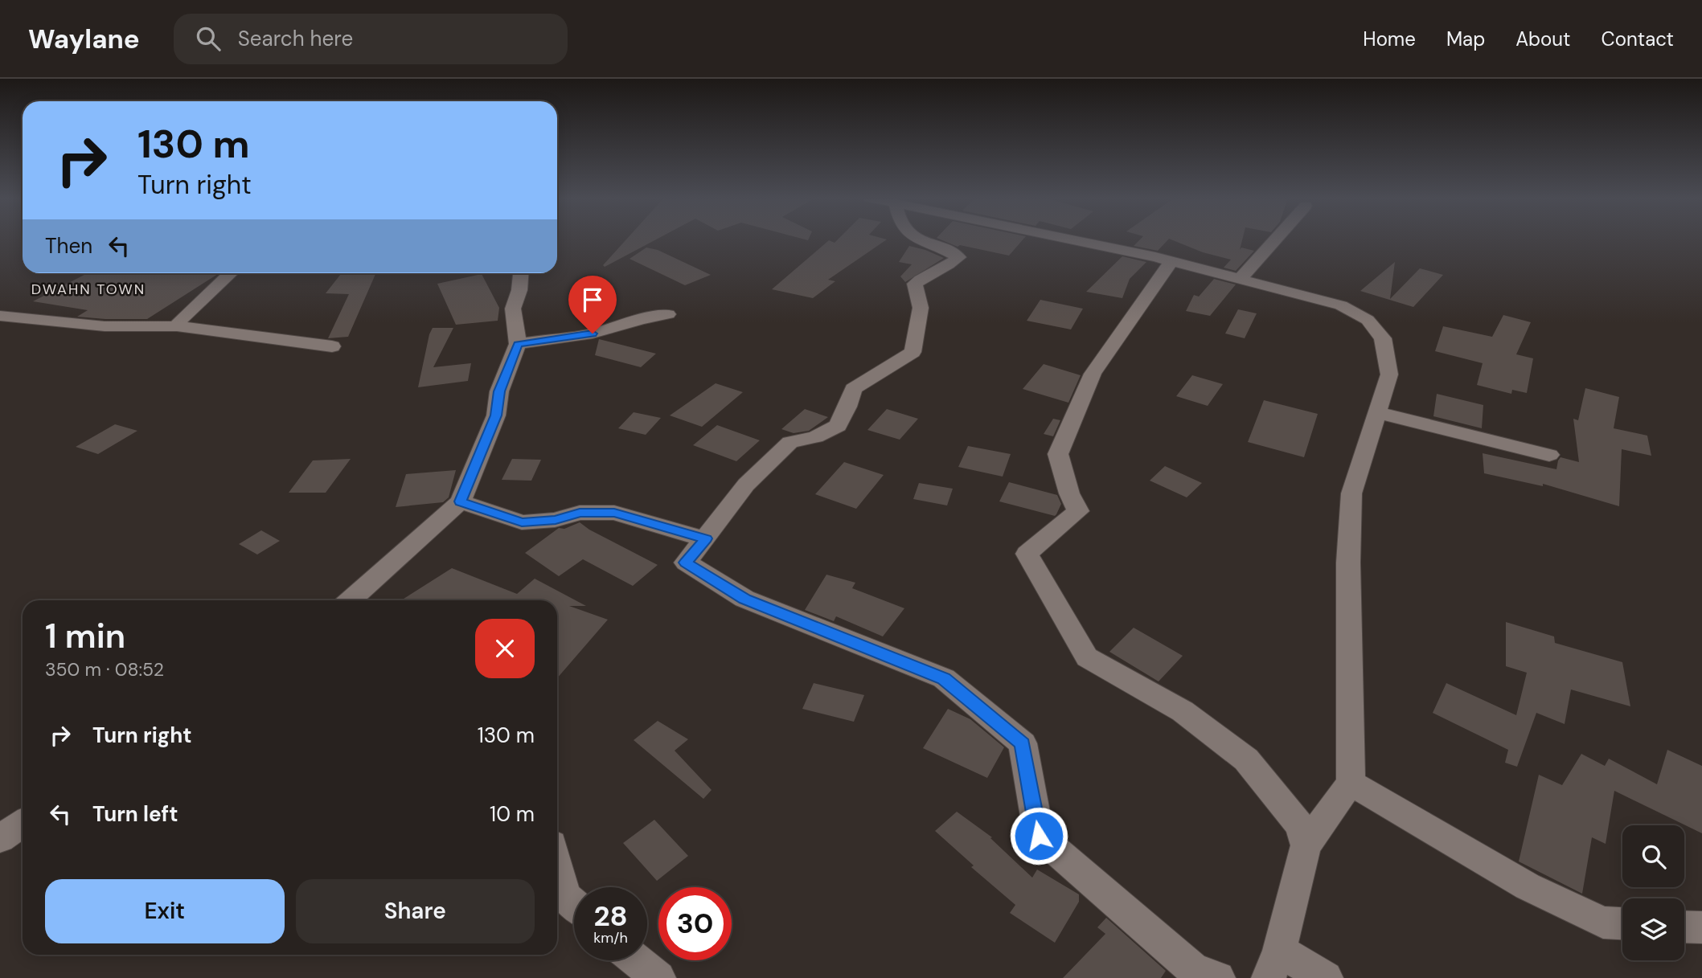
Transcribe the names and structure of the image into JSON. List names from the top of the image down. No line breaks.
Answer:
{"districts":["DWAHN TOWN"],"page":{"header":"Waylane","search":"Search here","nav":["Home","Map","About","Contact"],"turn":["130 m","Turn right"],"then":"Then","heading":["1 min","350 m · 08:52"],"list":[{"name":"Turn right","value":"130 m"},{"name":"Turn left","value":"10 m"}],"buttons":["Exit","Share"],"speed":"28 km/h","limit":"30"}}
